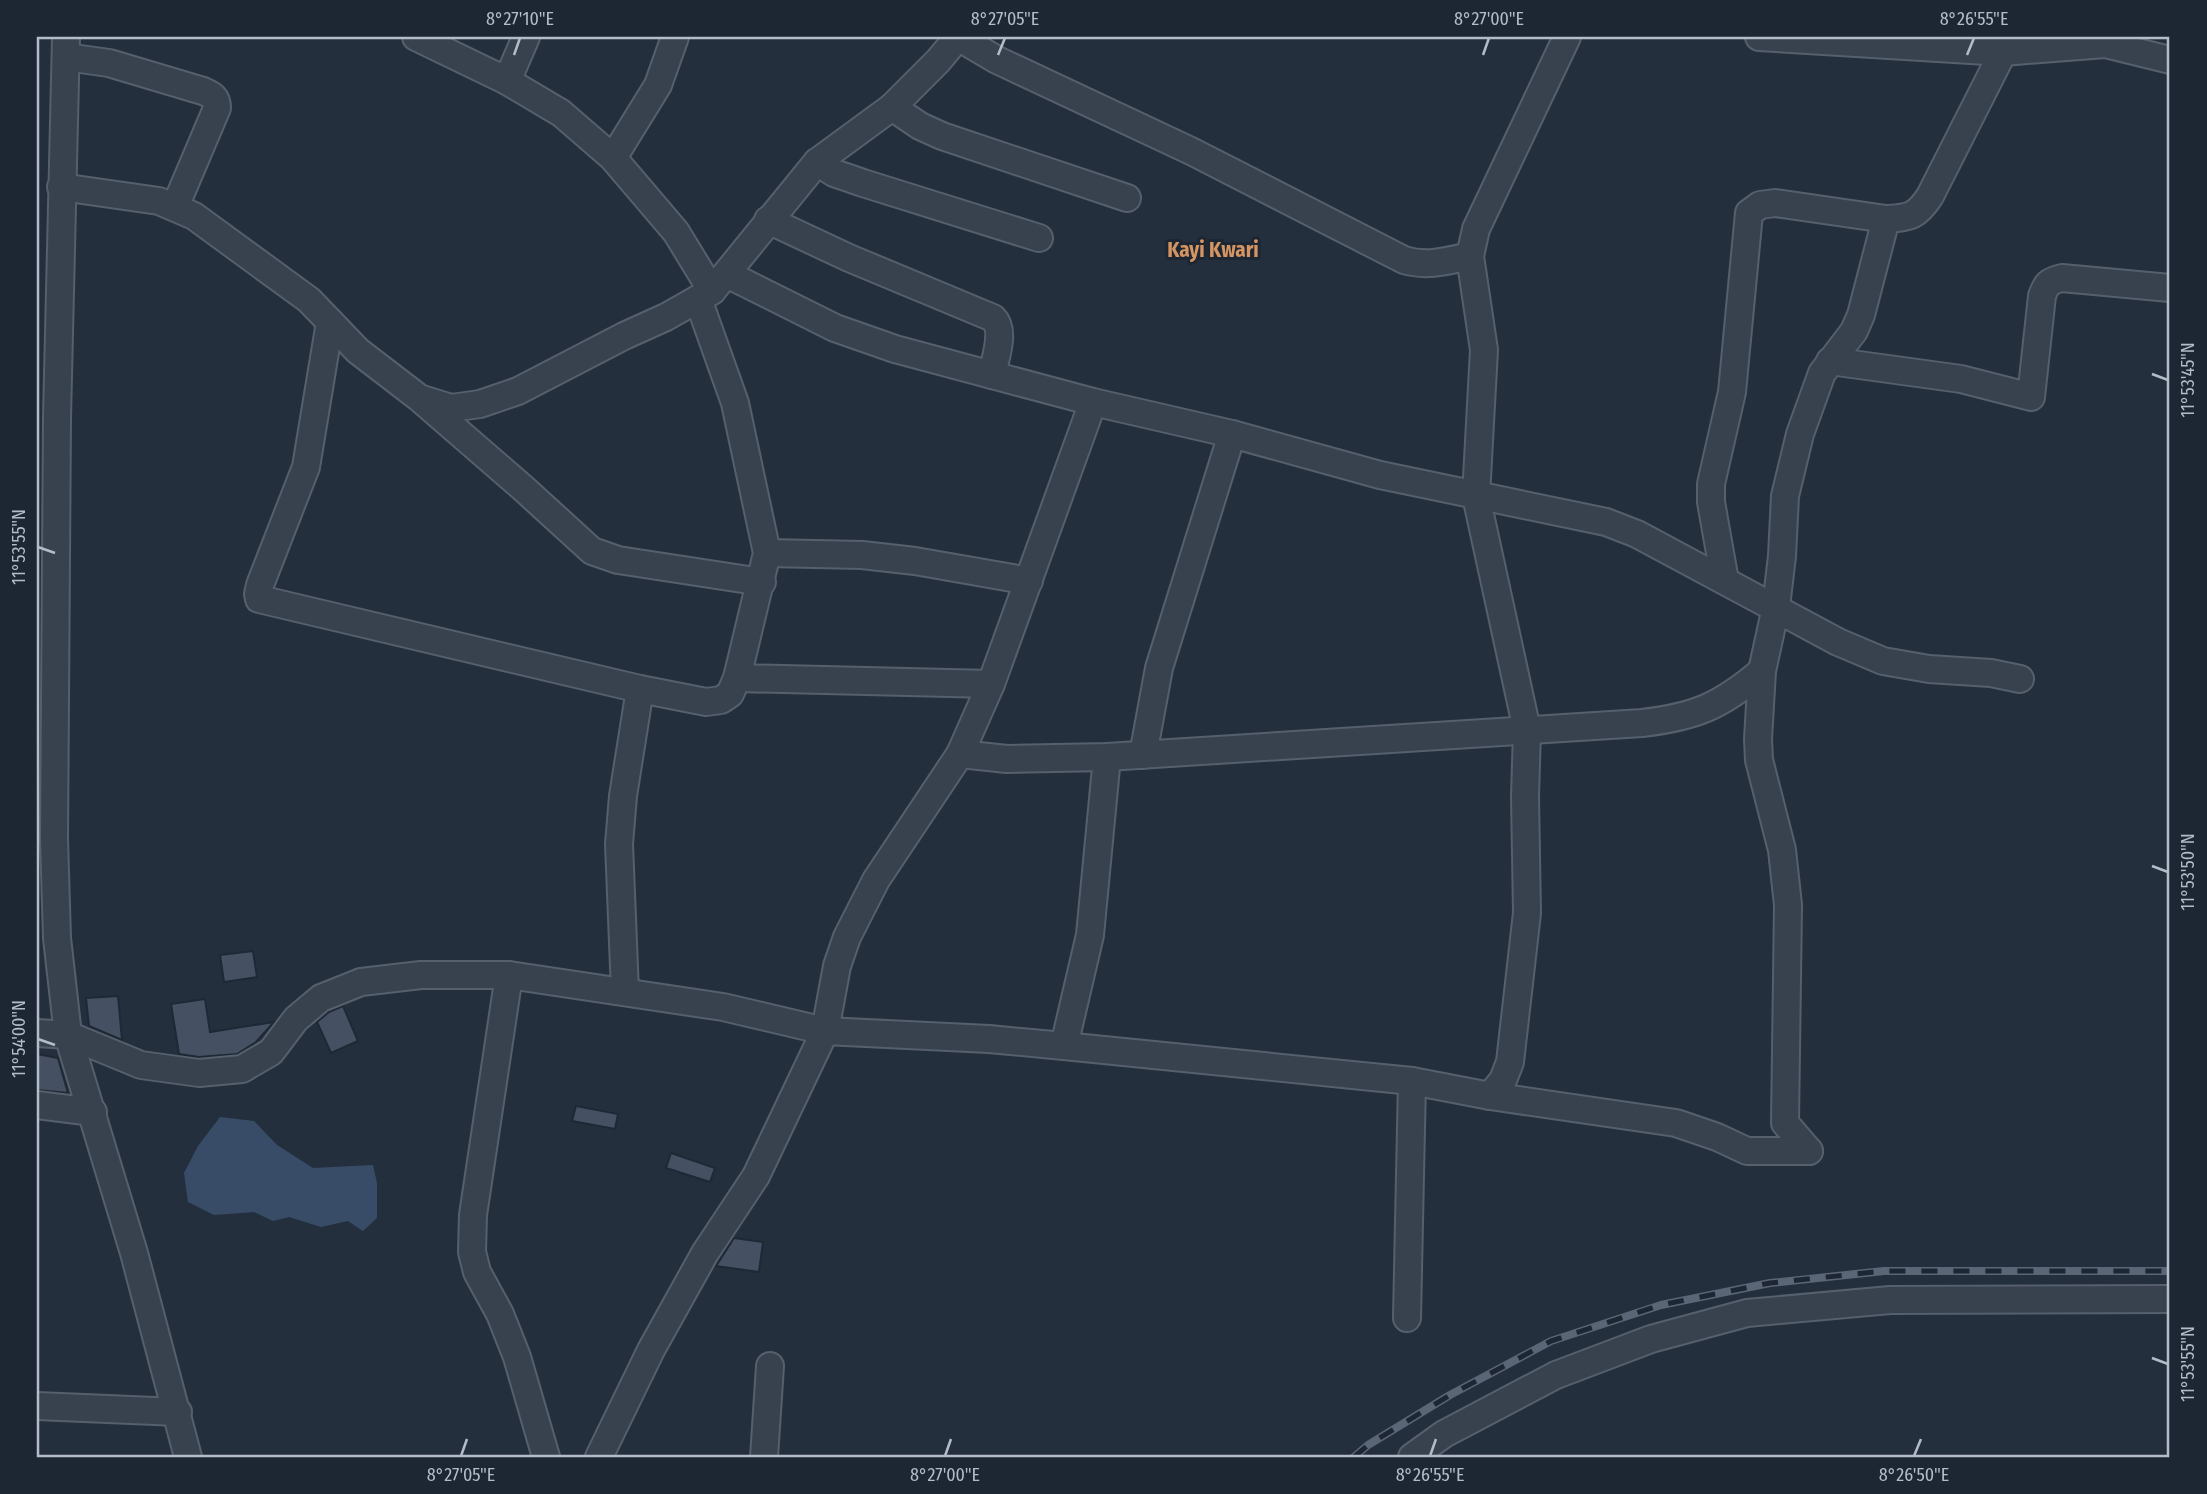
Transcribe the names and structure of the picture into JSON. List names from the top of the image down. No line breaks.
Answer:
{"districts":["Kayi Kwari"],"coordinates":["8°27'10\"E","8°27'05\"E","8°27'00\"E","8°26'55\"E","11°53'45\"N","11°53'55\"N","11°53'50\"N","11°54'00\"N","8°26'50\"E"]}
